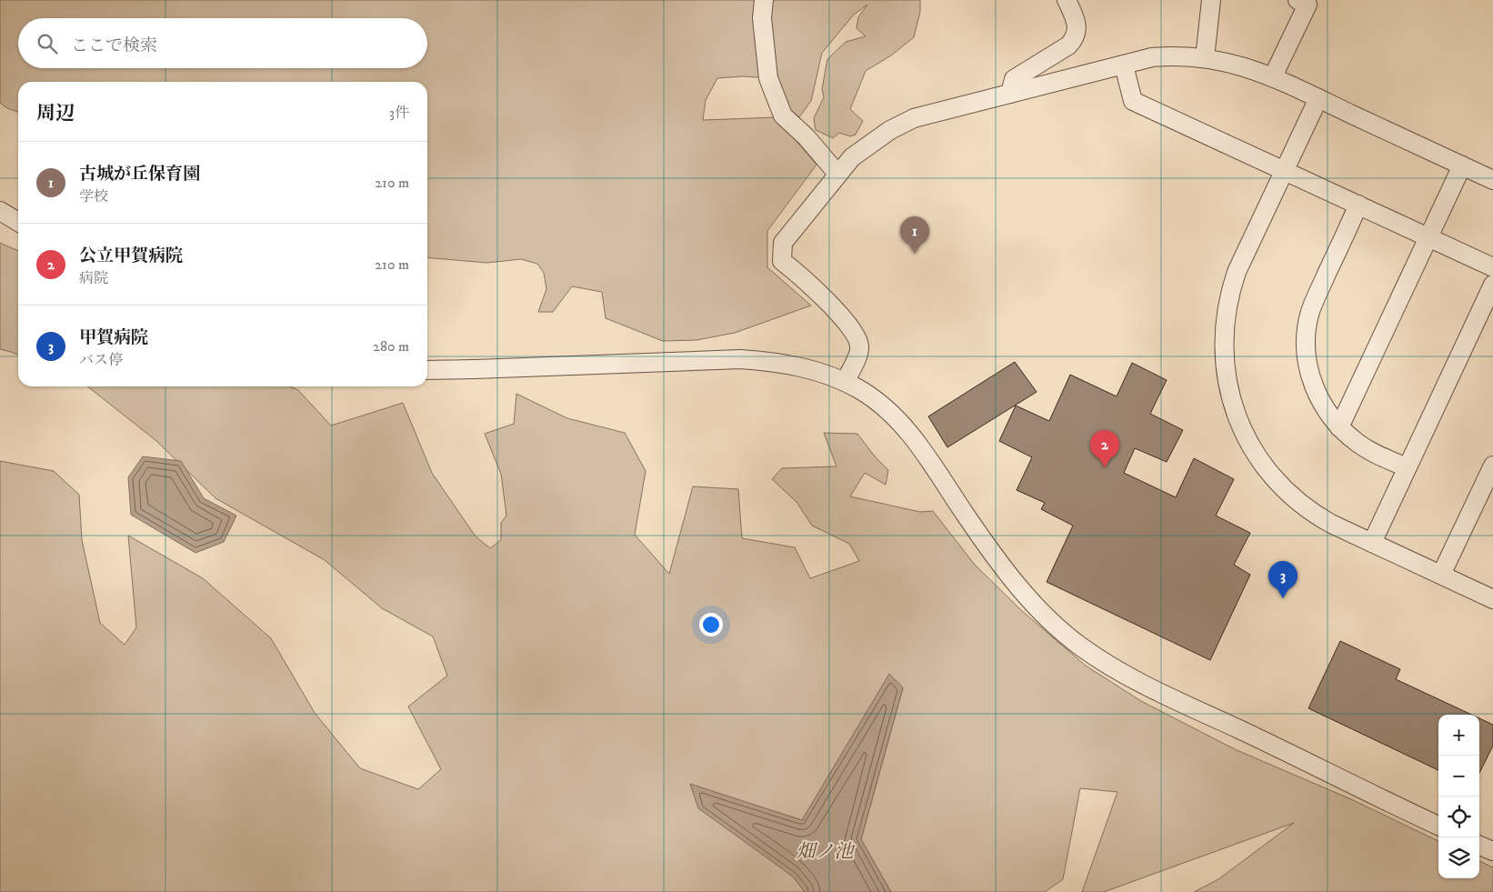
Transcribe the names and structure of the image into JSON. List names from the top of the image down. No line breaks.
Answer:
{"water":["畑ノ池"],"page":{"search":"ここで検索","heading":["周辺","3件"],"list":[{"mark":"1","name":"古城が丘保育園","note":"学校","value":"210 m"},{"mark":"2","name":"公立甲賀病院","note":"病院","value":"210 m"},{"mark":"3","name":"甲賀病院","note":"バス停","value":"280 m"}],"pins":["1","2","3"],"map_buttons":["+","−"]}}
